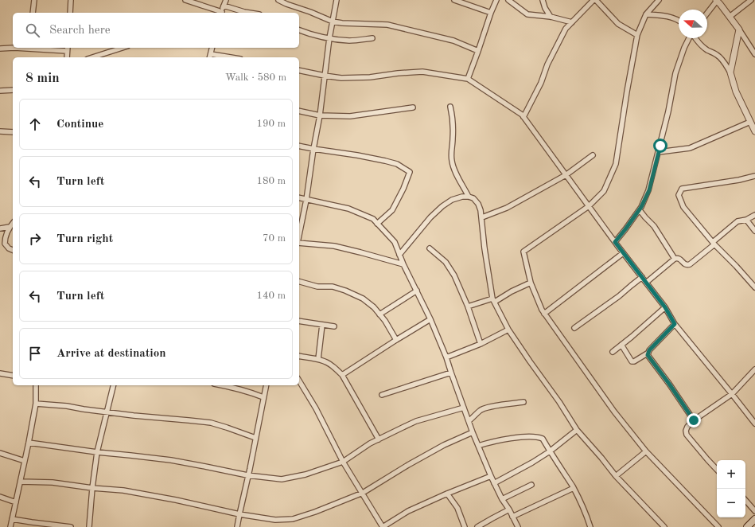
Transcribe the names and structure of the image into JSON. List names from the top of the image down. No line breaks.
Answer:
{"north":"left","page":{"search":"Search here","heading":["8 min","Walk · 580 m"],"list":[["Continue","190 m"],["Turn left","180 m"],["Turn right","70 m"],["Turn left","140 m"],"Arrive at destination"],"map_buttons":["+","−"]}}
